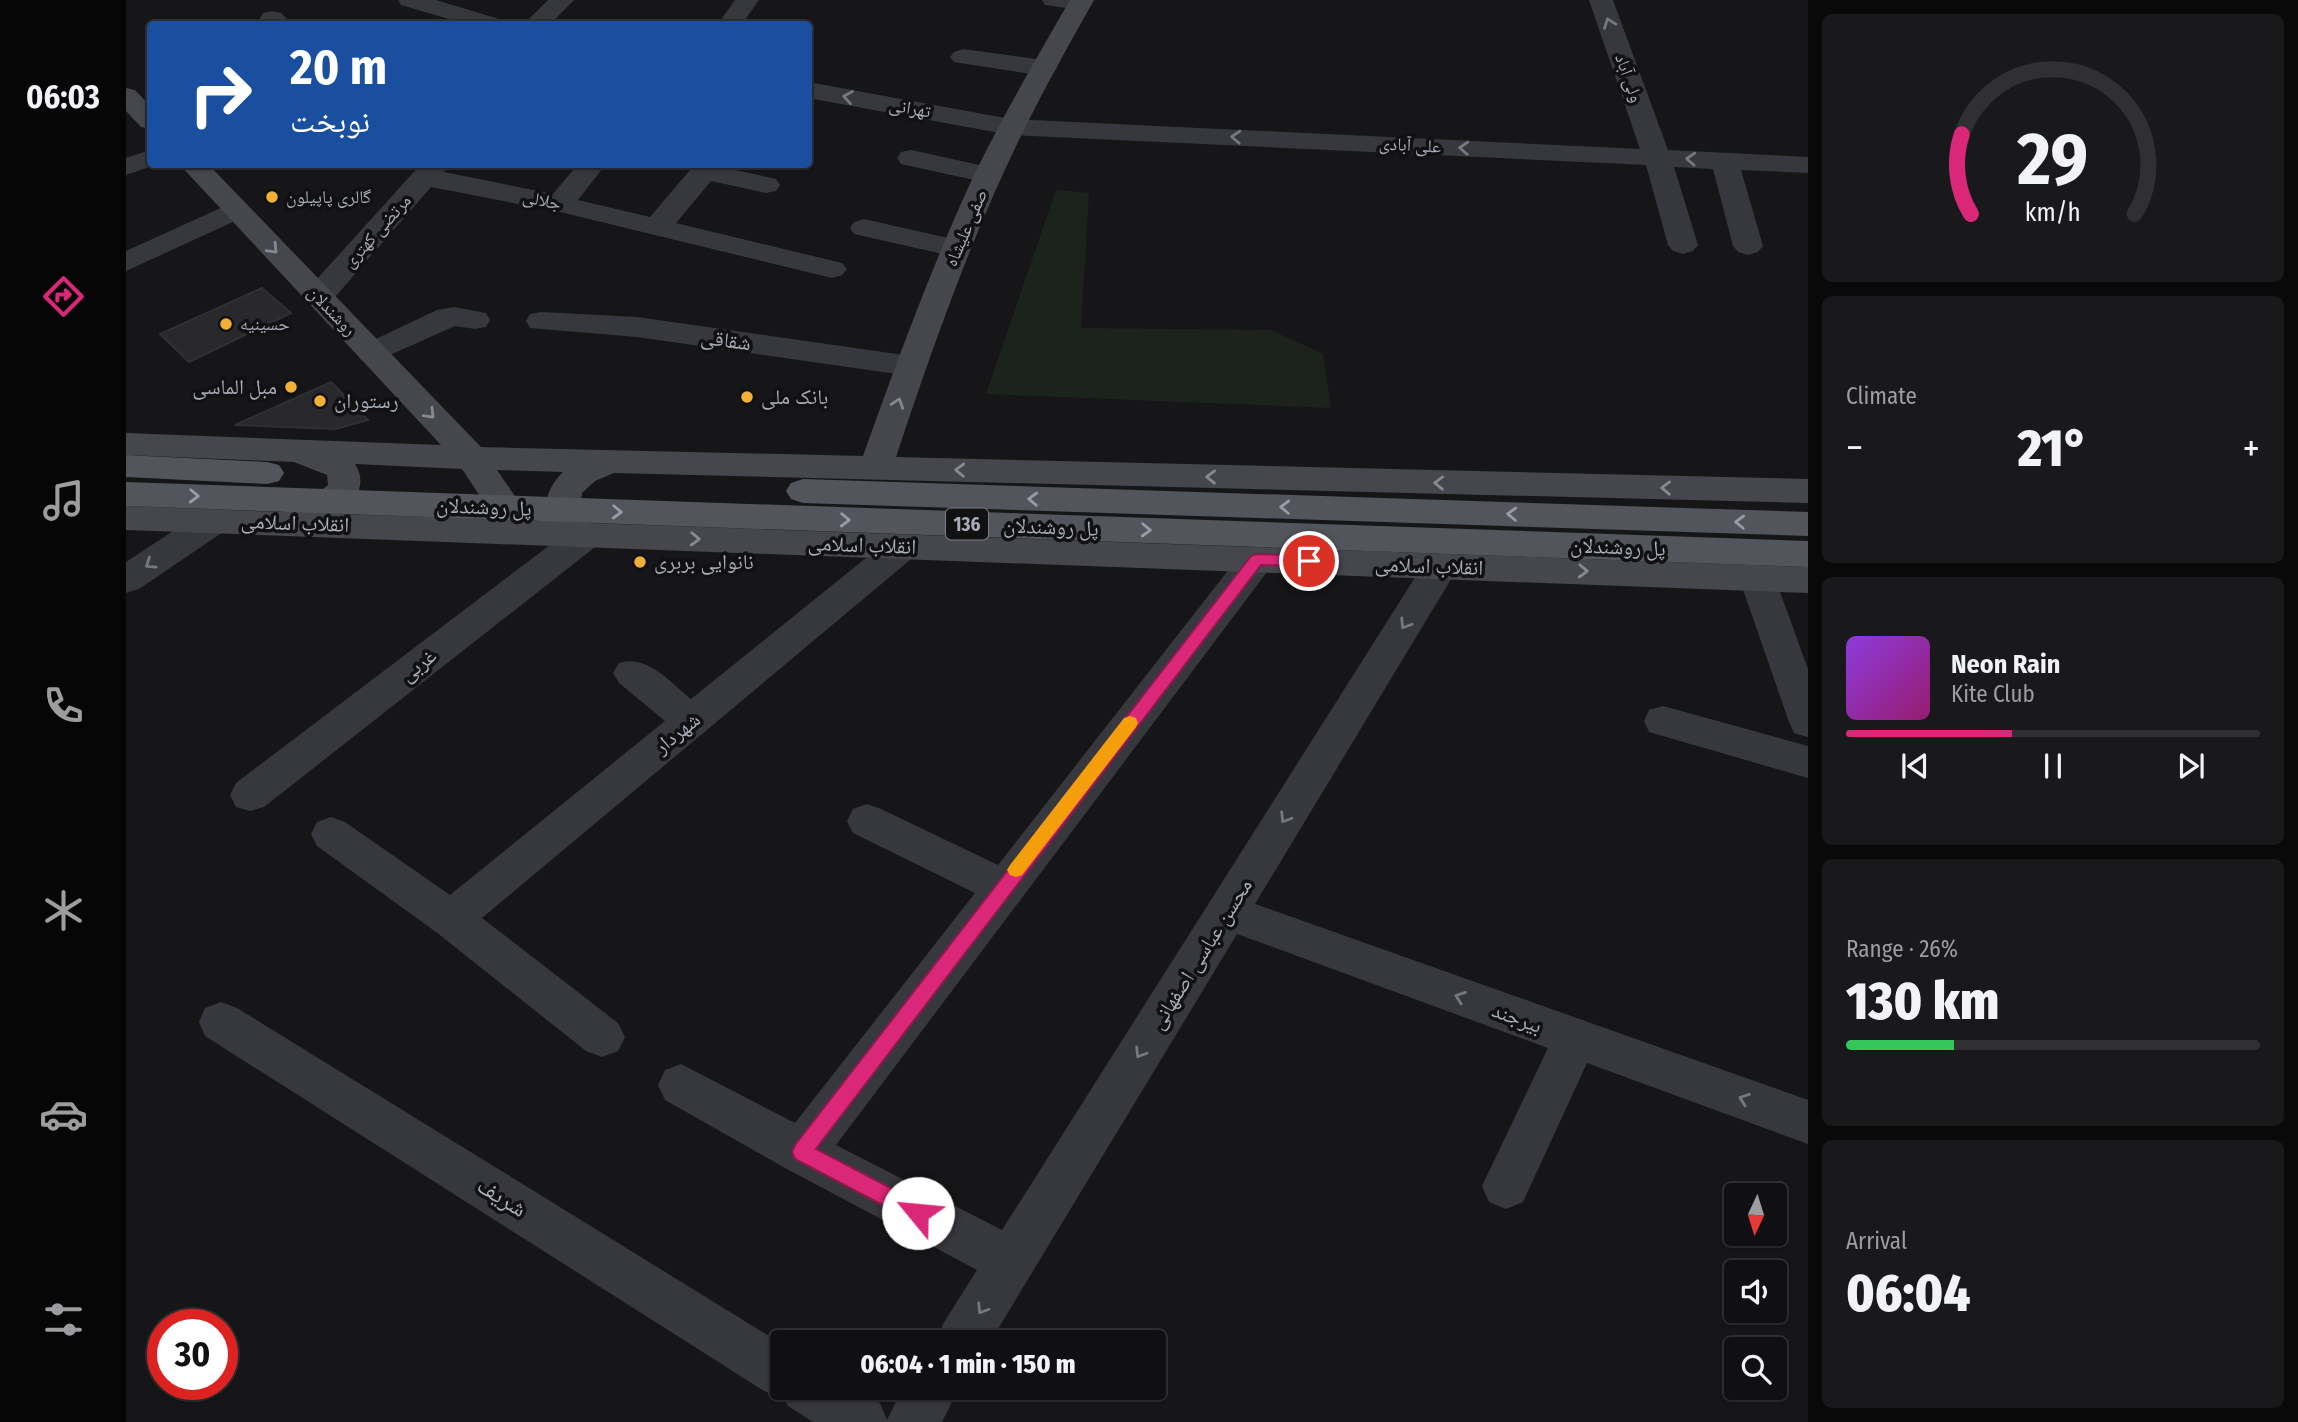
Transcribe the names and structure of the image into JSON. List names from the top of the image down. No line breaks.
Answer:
{"streets":{"main road":["صفی علیشاه","روشندلان","پل روشندلان","انقلاب اسلامی","136"],"street":["ولی آباد","تهرانی","علی آبادی","جلالی","مرتضی کهتری","شقاقی","غربی","شهردار","محسن عباسی اصفهانی","بیرجند","شریف"]},"crossings":[["ولی آباد","علی آبادی"],["تهرانی","علی آبادی"],["تهرانی","صفی علیشاه"],["علی آبادی","صفی علیشاه"],["جلالی","مرتضی کهتری"],["صفی علیشاه","شقاقی"],["مرتضی کهتری","روشندلان"],["روشندلان","انقلاب اسلامی"],["انقلاب اسلامی","غربی"],["انقلاب اسلامی","شهردار"],["انقلاب اسلامی","محسن عباسی اصفهانی"],["محسن عباسی اصفهانی","بیرجند"]],"one_way":["ولی آباد","علی آبادی","روشندلان","بیرجند"],"places":["گالری پاپیلون","حسینیه","مبل الماسی","بانک ملی","رستوران","نانوایی بربری"],"north":"bottom","page":{"tabs":"06:03","turn":["20 m","نوبخت"],"tile":["Climate",["Range · 26%","130 km"],["Arrival","06:04"]],"heat":["−","21°","+"],"song":["Neon Rain","Kite Club"],"limit":"30","trip":"06:04 · 1 min · 150 m","gauge":["29","km/h"]}}
